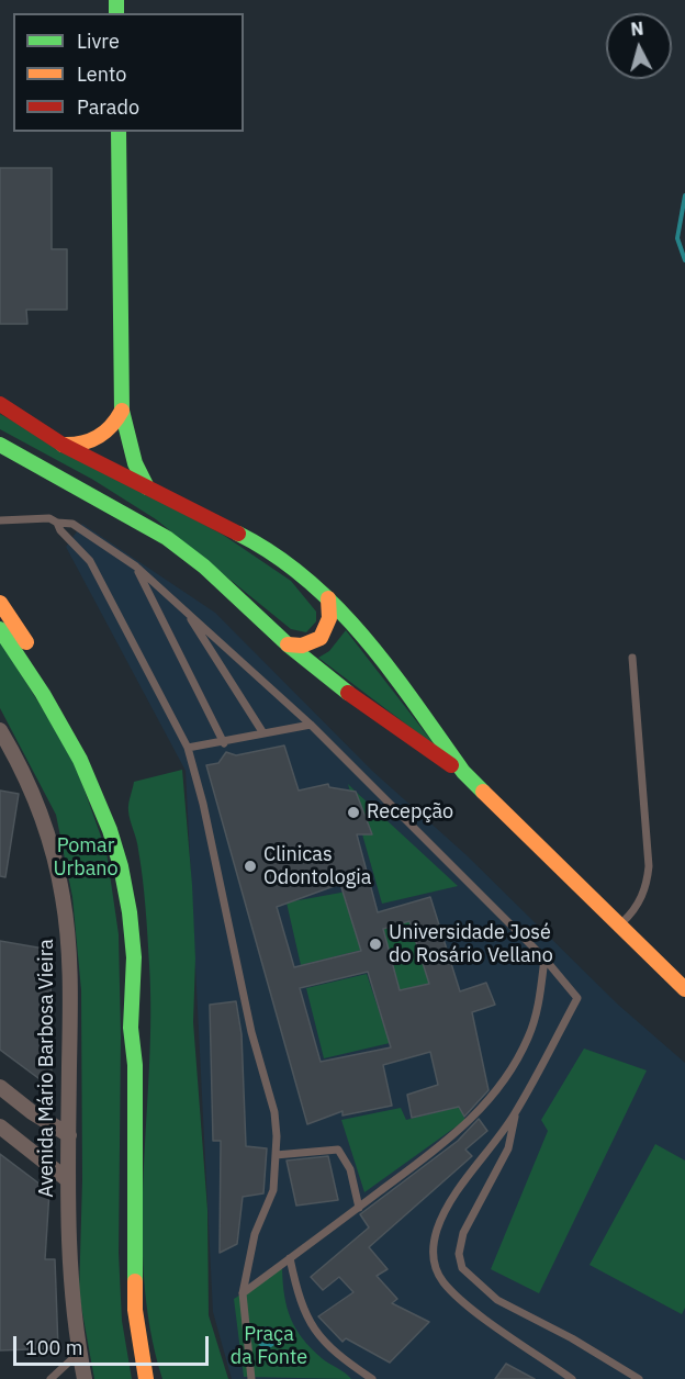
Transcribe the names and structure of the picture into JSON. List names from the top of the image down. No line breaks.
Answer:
{"streets":{"street":["Avenida Mário Barbosa Vieira"]},"parks":["Pomar Urbano","Praça da Fonte"],"places":["Recepção","Clinicas Odontologia","Universidade José do Rosário Vellano"],"legend":["Livre","Lento","Parado"],"scale_bar":"100 m","north":"top"}
